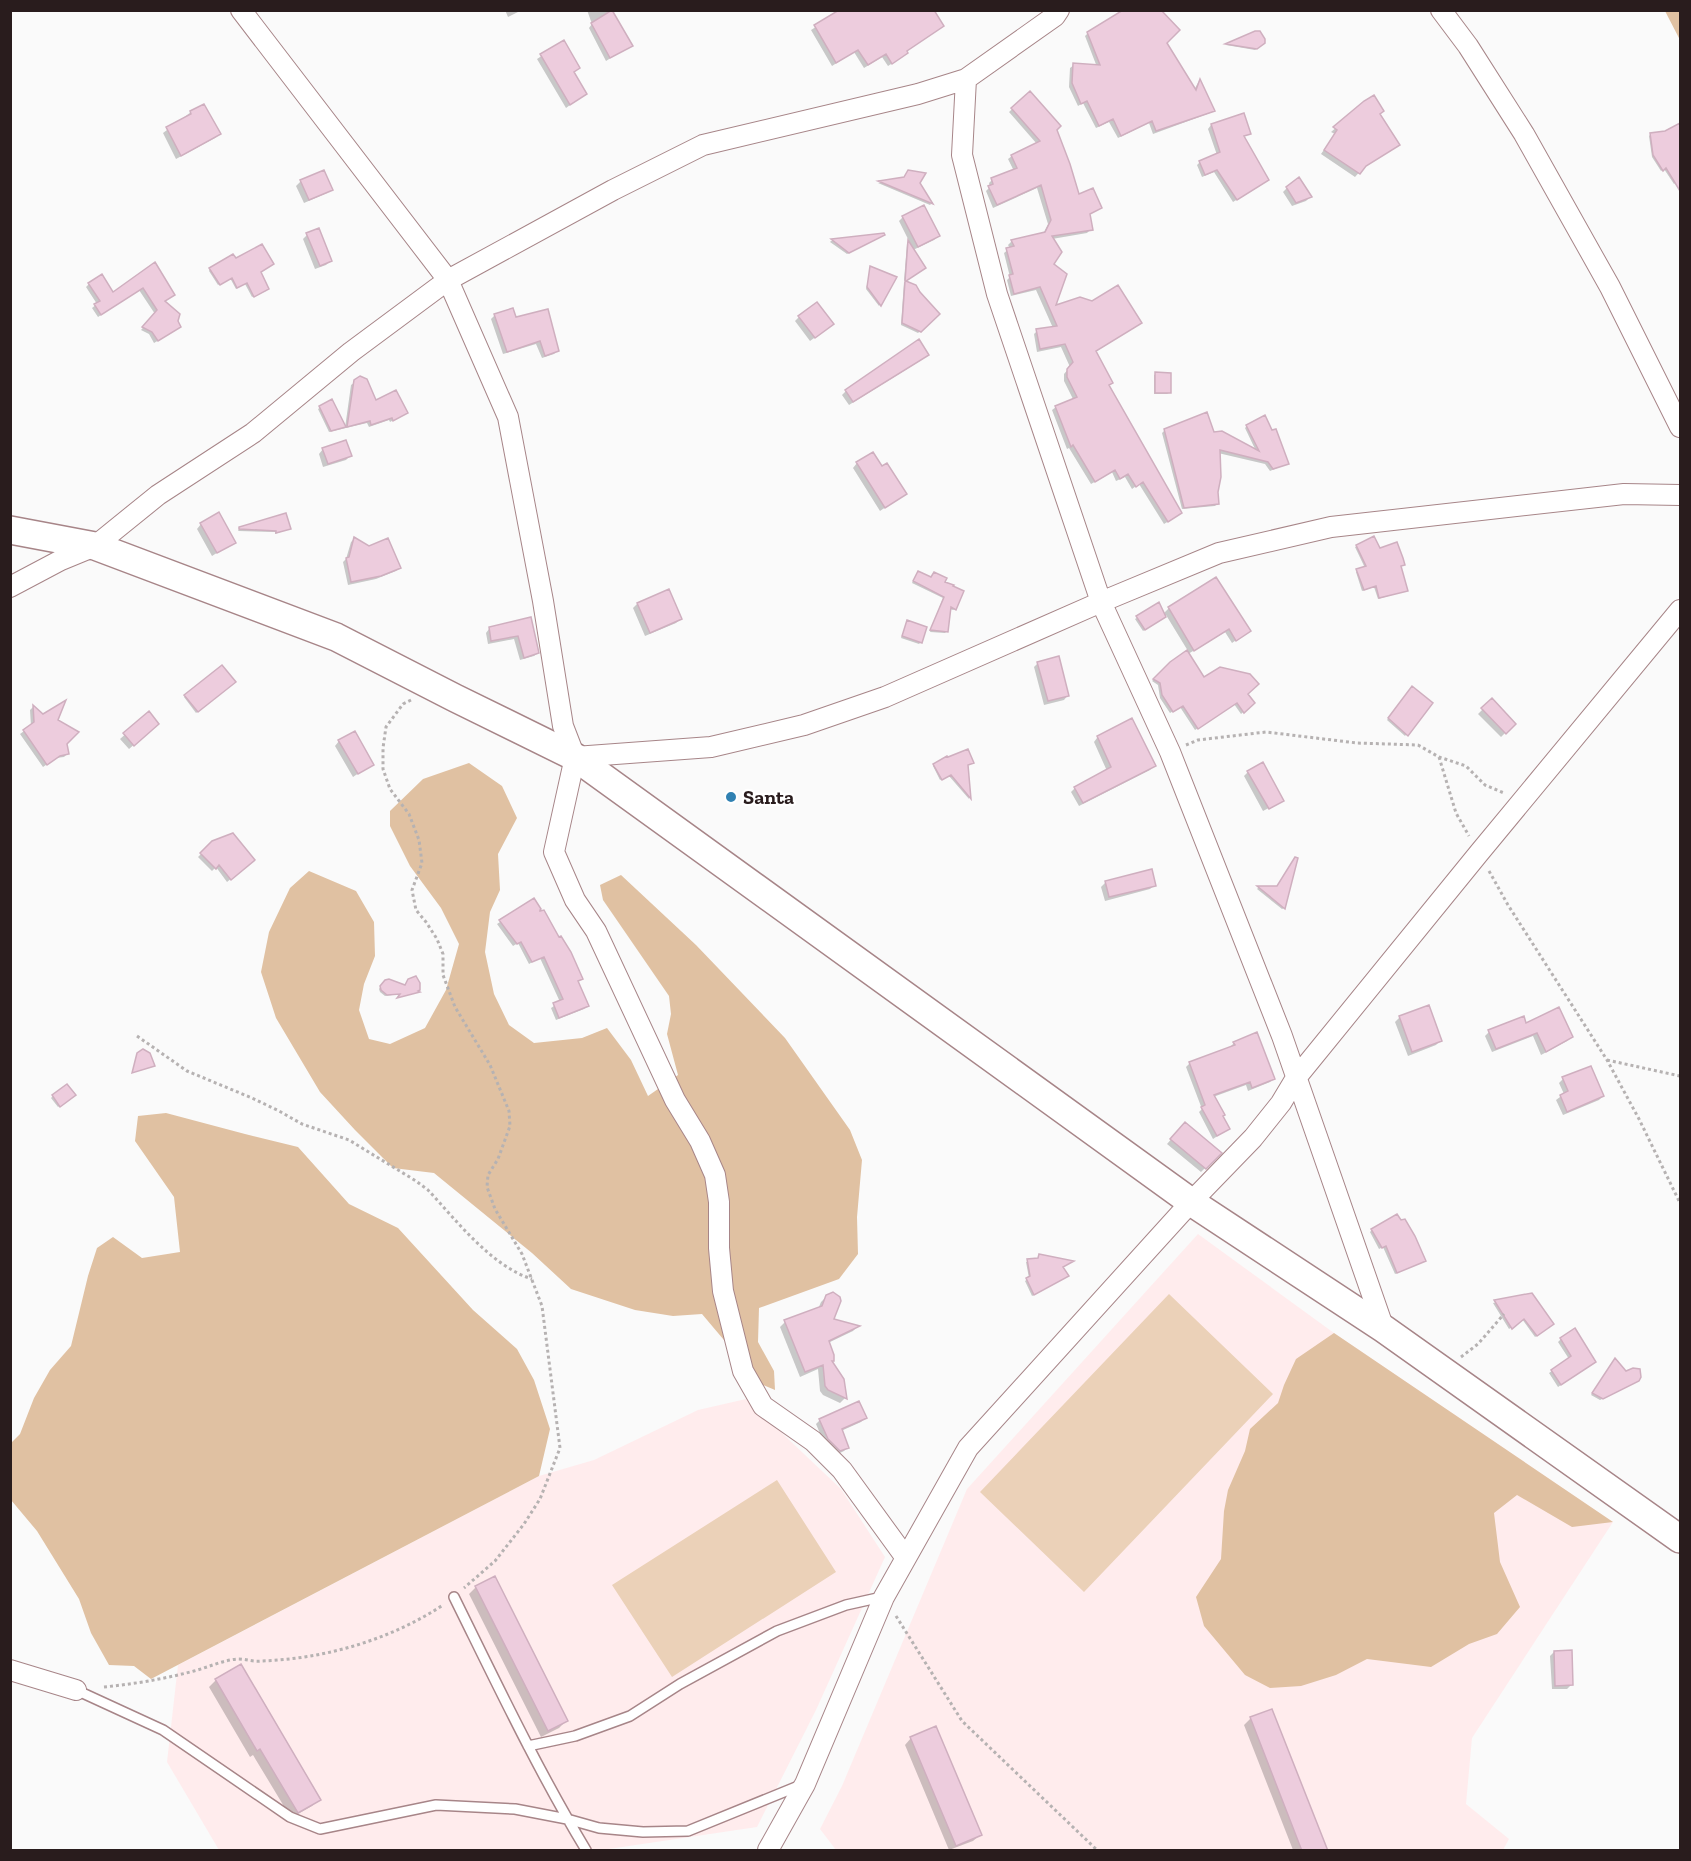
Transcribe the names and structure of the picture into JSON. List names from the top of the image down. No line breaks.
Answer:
{"places":["Santa"]}
